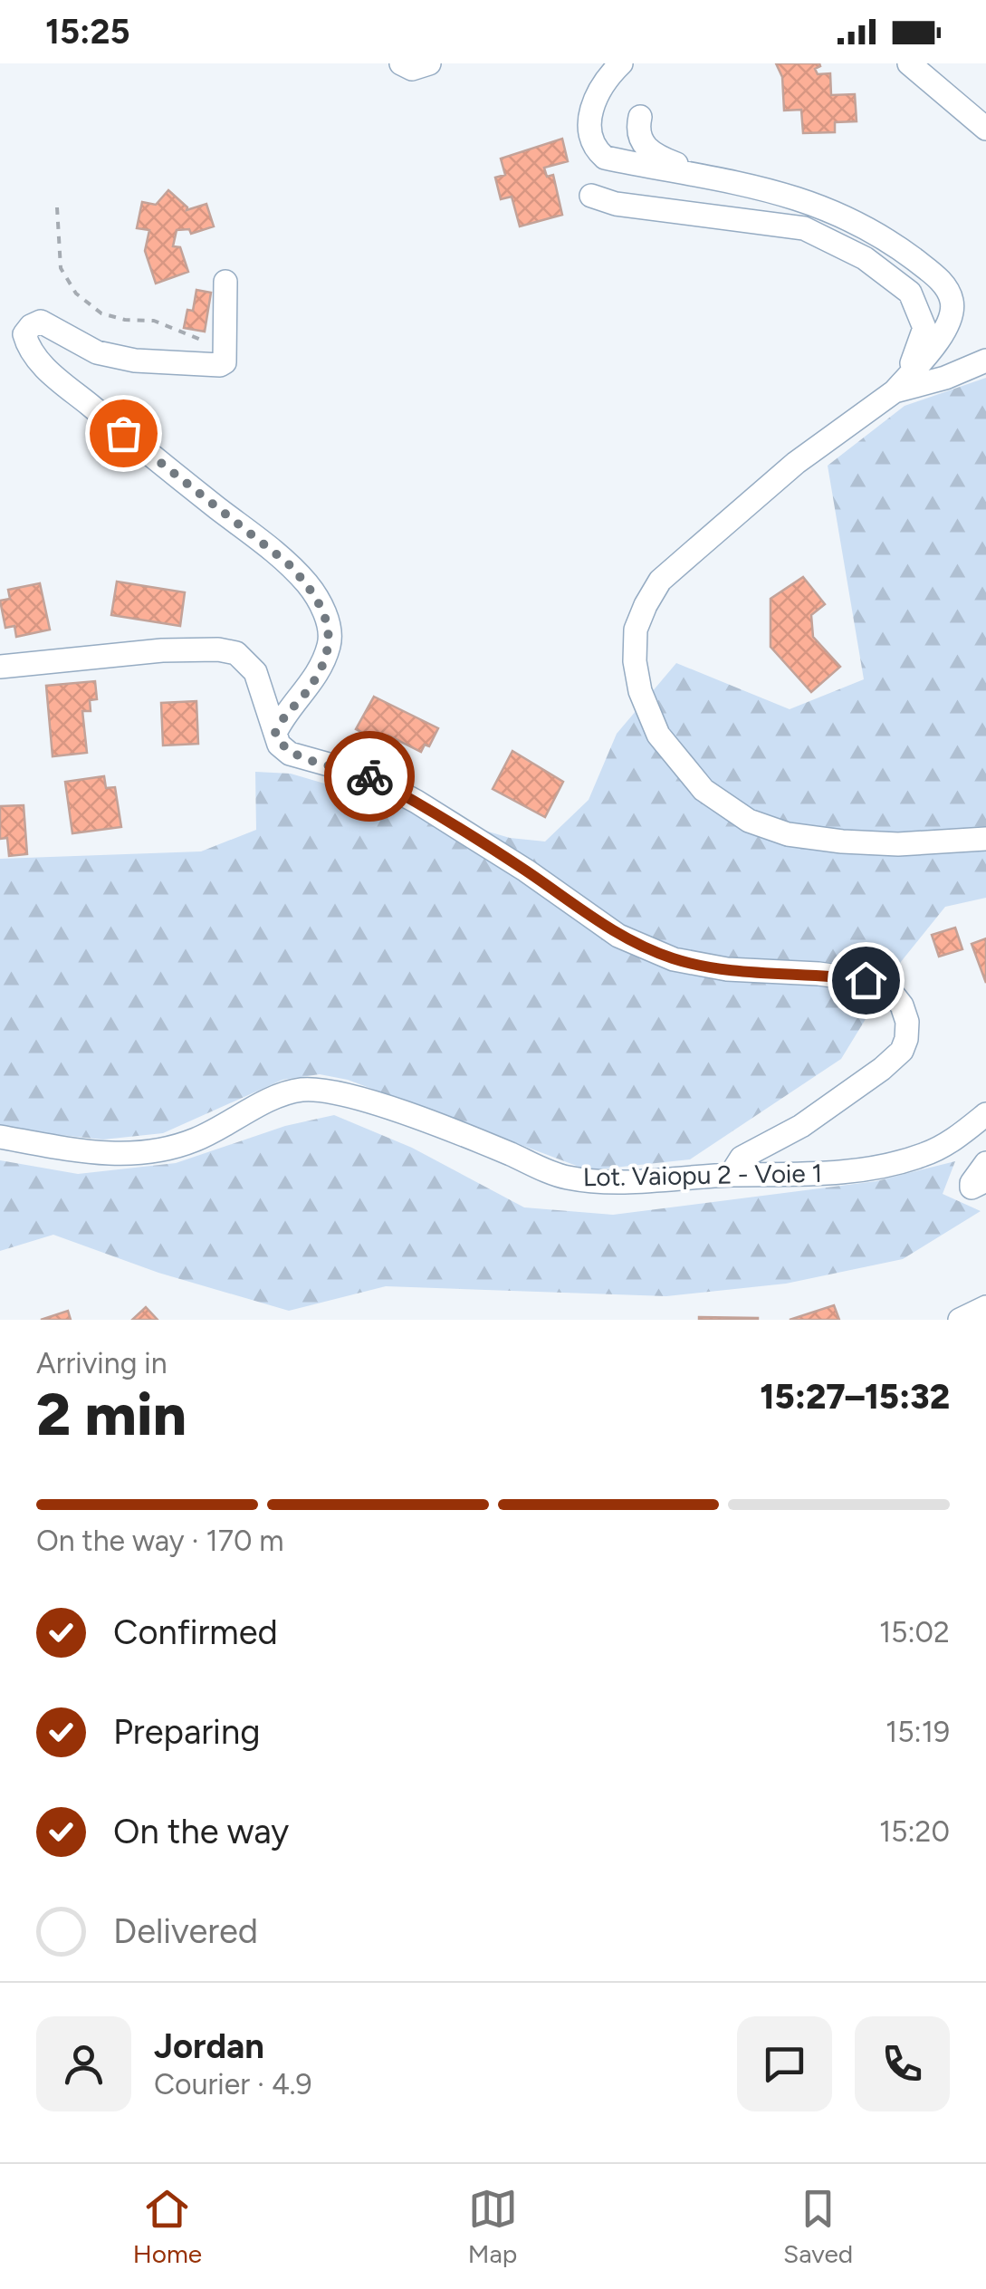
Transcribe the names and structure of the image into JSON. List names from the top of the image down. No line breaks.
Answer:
{"streets":{"street":["Lot. Vaiopu 2 - Voie 1"]},"page":{"status":"15:25","heading":["2 min","Arriving in","15:27–15:32"],"panel":["Jordan","Courier · 4.9"],"bar":"On the way · 170 m","list":[["Confirmed","15:02"],["Preparing","15:19"],["On the way","15:20"],"Delivered"],"tabs":["Home","Map","Saved"]}}
